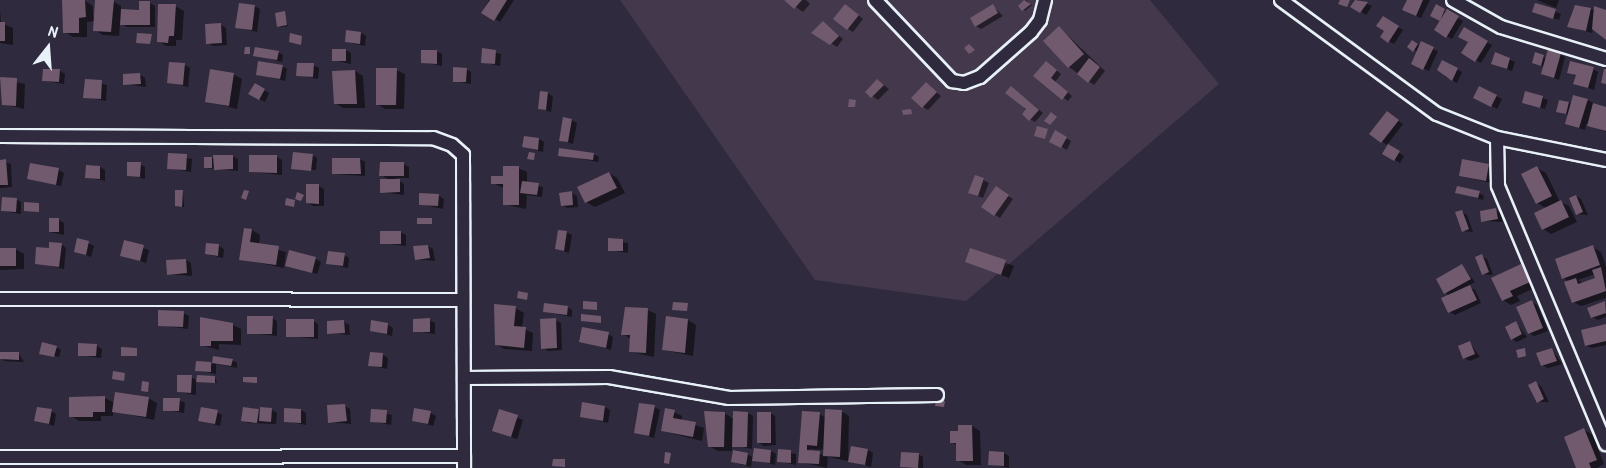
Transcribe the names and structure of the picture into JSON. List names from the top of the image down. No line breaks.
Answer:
{"north":"top"}
